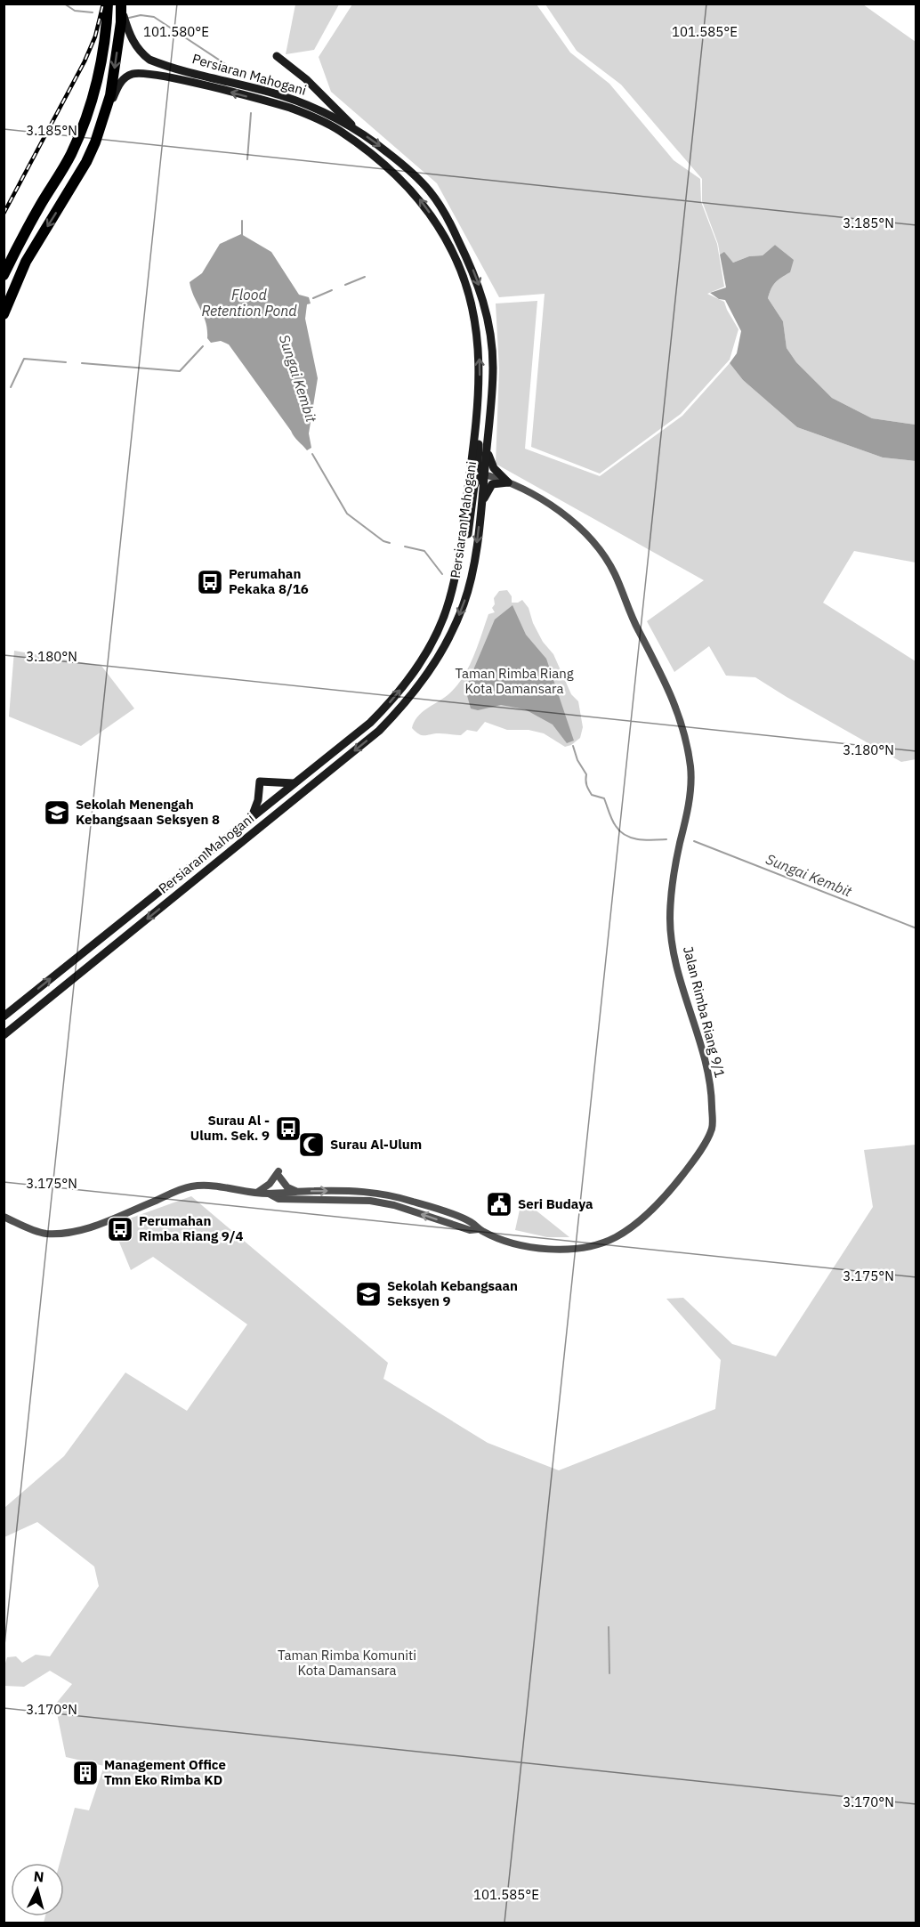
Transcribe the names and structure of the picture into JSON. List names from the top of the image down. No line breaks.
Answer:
{"streets":{"main road":["Persiaran Mahogani"],"street":["Jalan Rimba Riang 9/1"]},"crossings":[["Persiaran Mahogani","Jalan Rimba Riang 9/1"]],"water":["Flood Retention Pond","Sungai Kembit"],"parks":["Taman Rimba Riang Kota Damansara","Taman Rimba Komuniti Kota Damansara"],"places":{"bus stop":["Perumahan Pekaka 8/16","Surau Al - Ulum. Sek. 9","Perumahan Rimba Riang 9/4"],"school or university":["Sekolah Menengah Kebangsaan Seksyen 8","Sekolah Kebangsaan Seksyen 9"],"mosque":["Surau Al-Ulum"],"public building":["Seri Budaya"],"building":["Management Office Tmn Eko Rimba KD"]},"north":"top","coordinates":["101.580°E","101.585°E","3.185°N","3.180°N","3.175°N","3.170°N"]}
